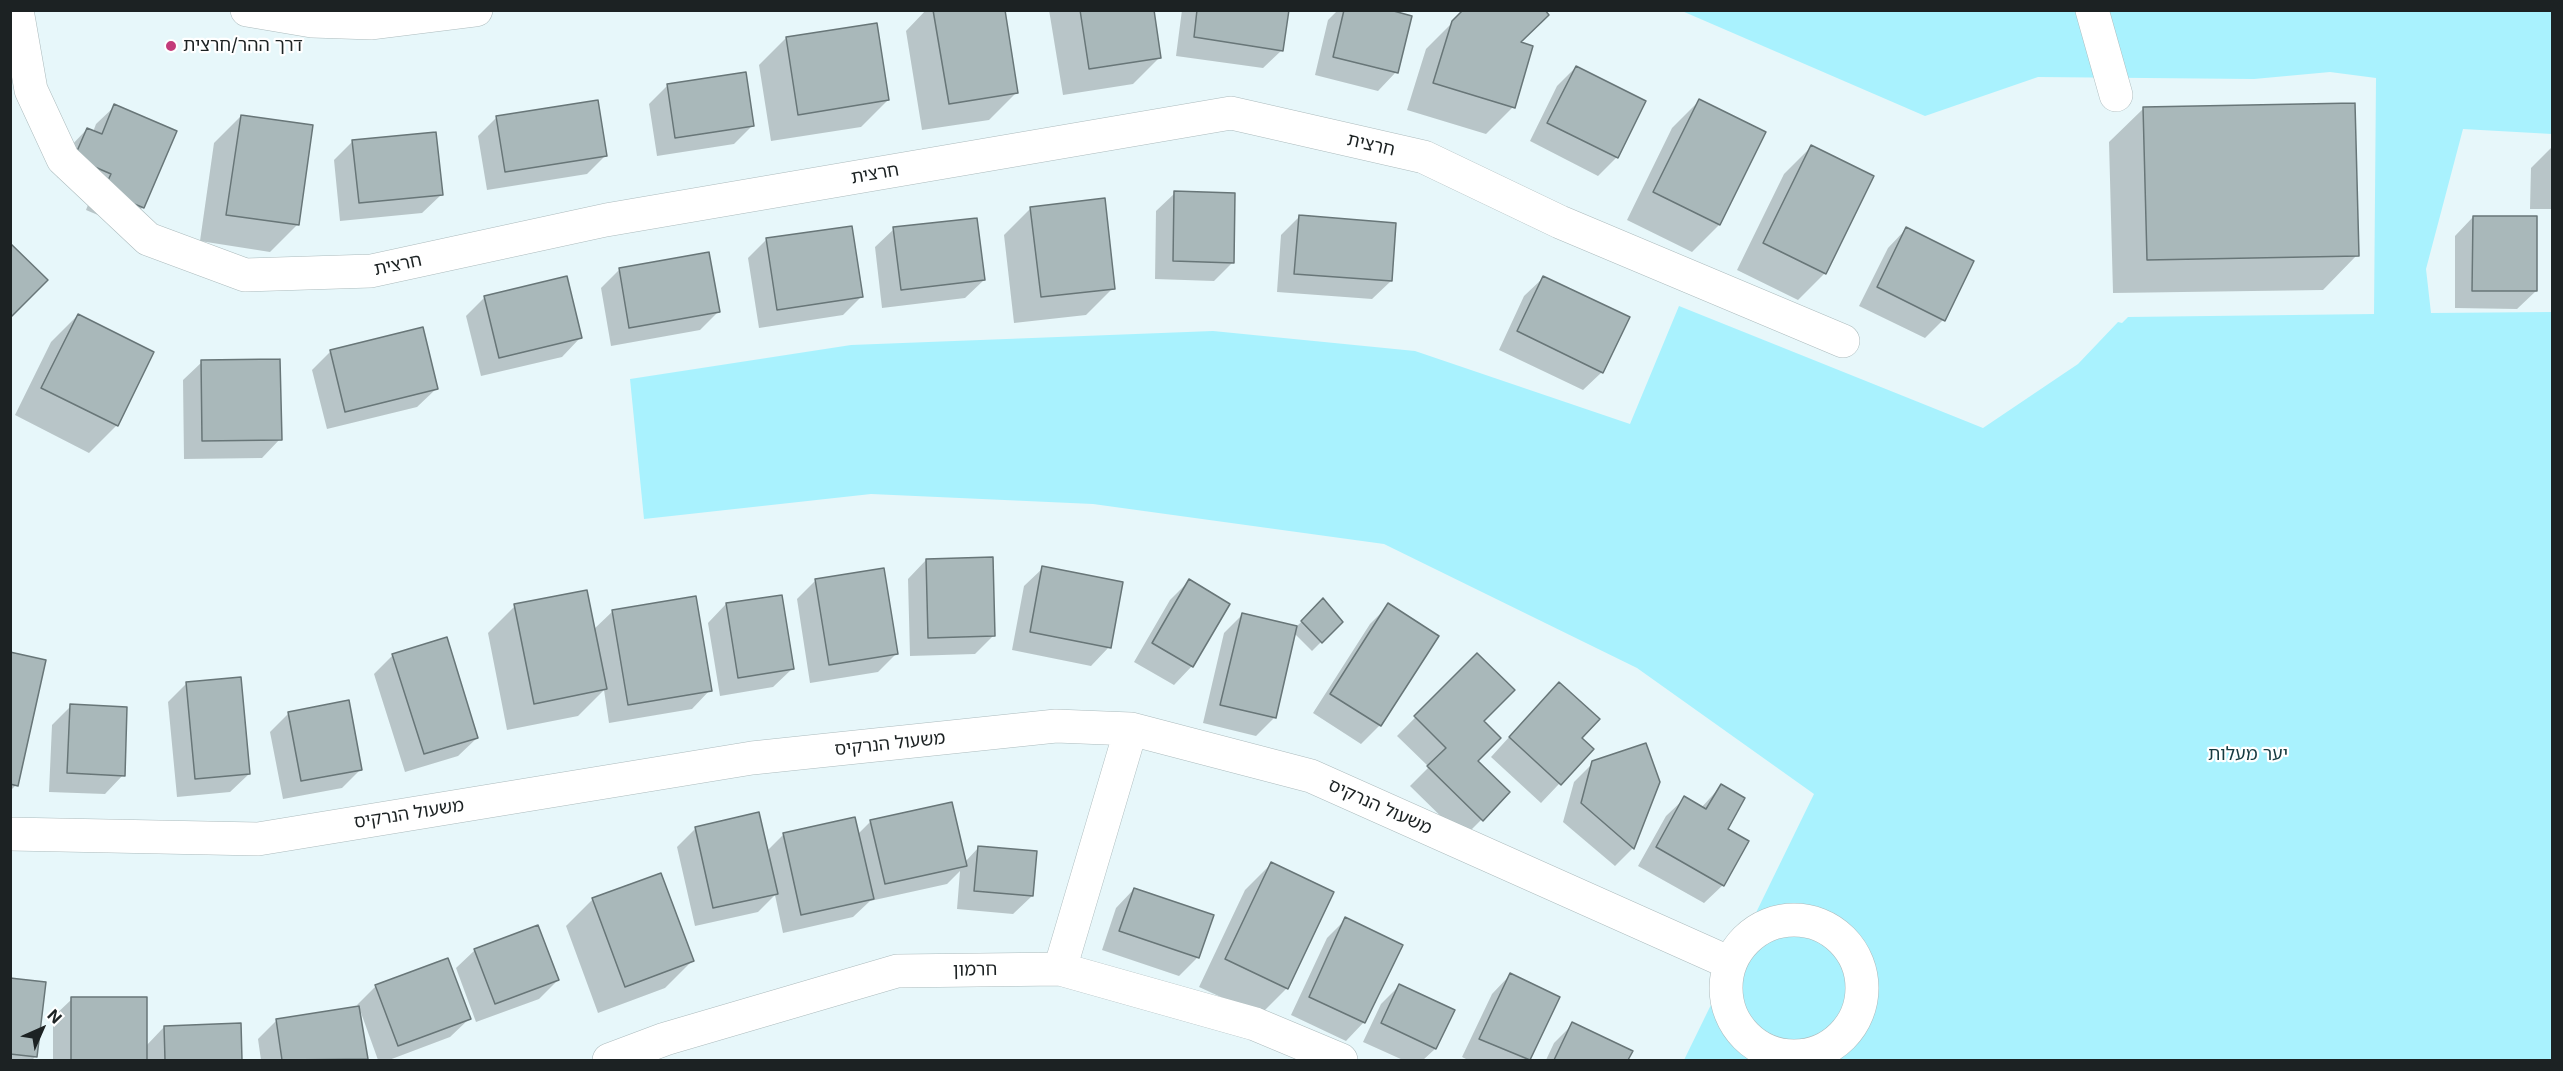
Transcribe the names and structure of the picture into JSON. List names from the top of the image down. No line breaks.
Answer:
{"streets":{"street":["חרצית","משעול הנרקיס","חרמון"]},"parks":["יער מעלות"],"places":["דרך ההר/חרצית"],"north":"top right"}
